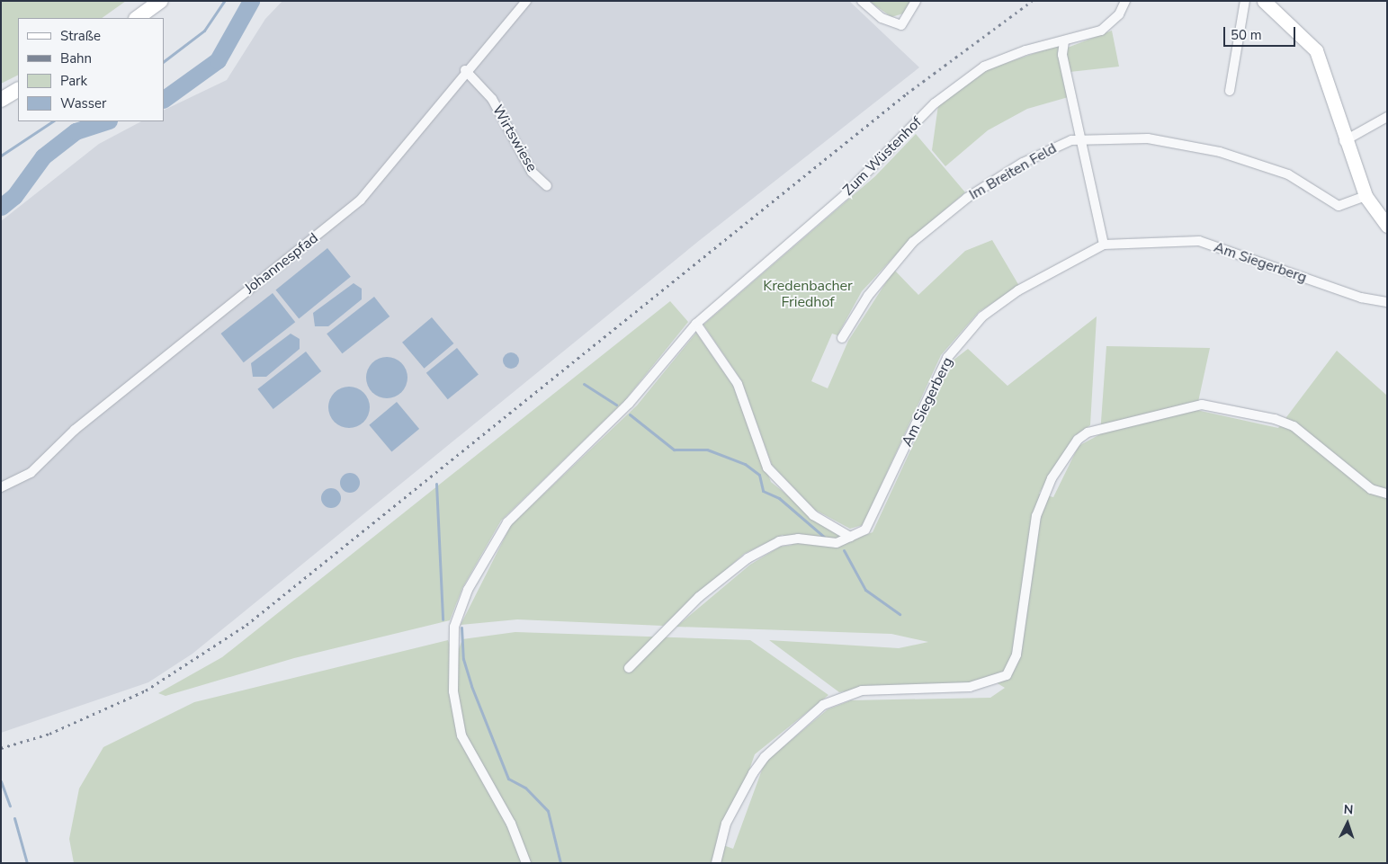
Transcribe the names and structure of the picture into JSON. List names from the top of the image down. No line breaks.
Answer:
{"streets":{"street":["Wirtswiese","Zum Wüstenhof","Im Breiten Feld","Am Siegerberg","Johannespfad"]},"crossings":[["Wirtswiese","Johannespfad"]],"parks":["Kredenbacher Friedhof"],"legend":["Straße","Bahn","Park","Wasser"],"scale_bar":"50 m","north":"top"}
